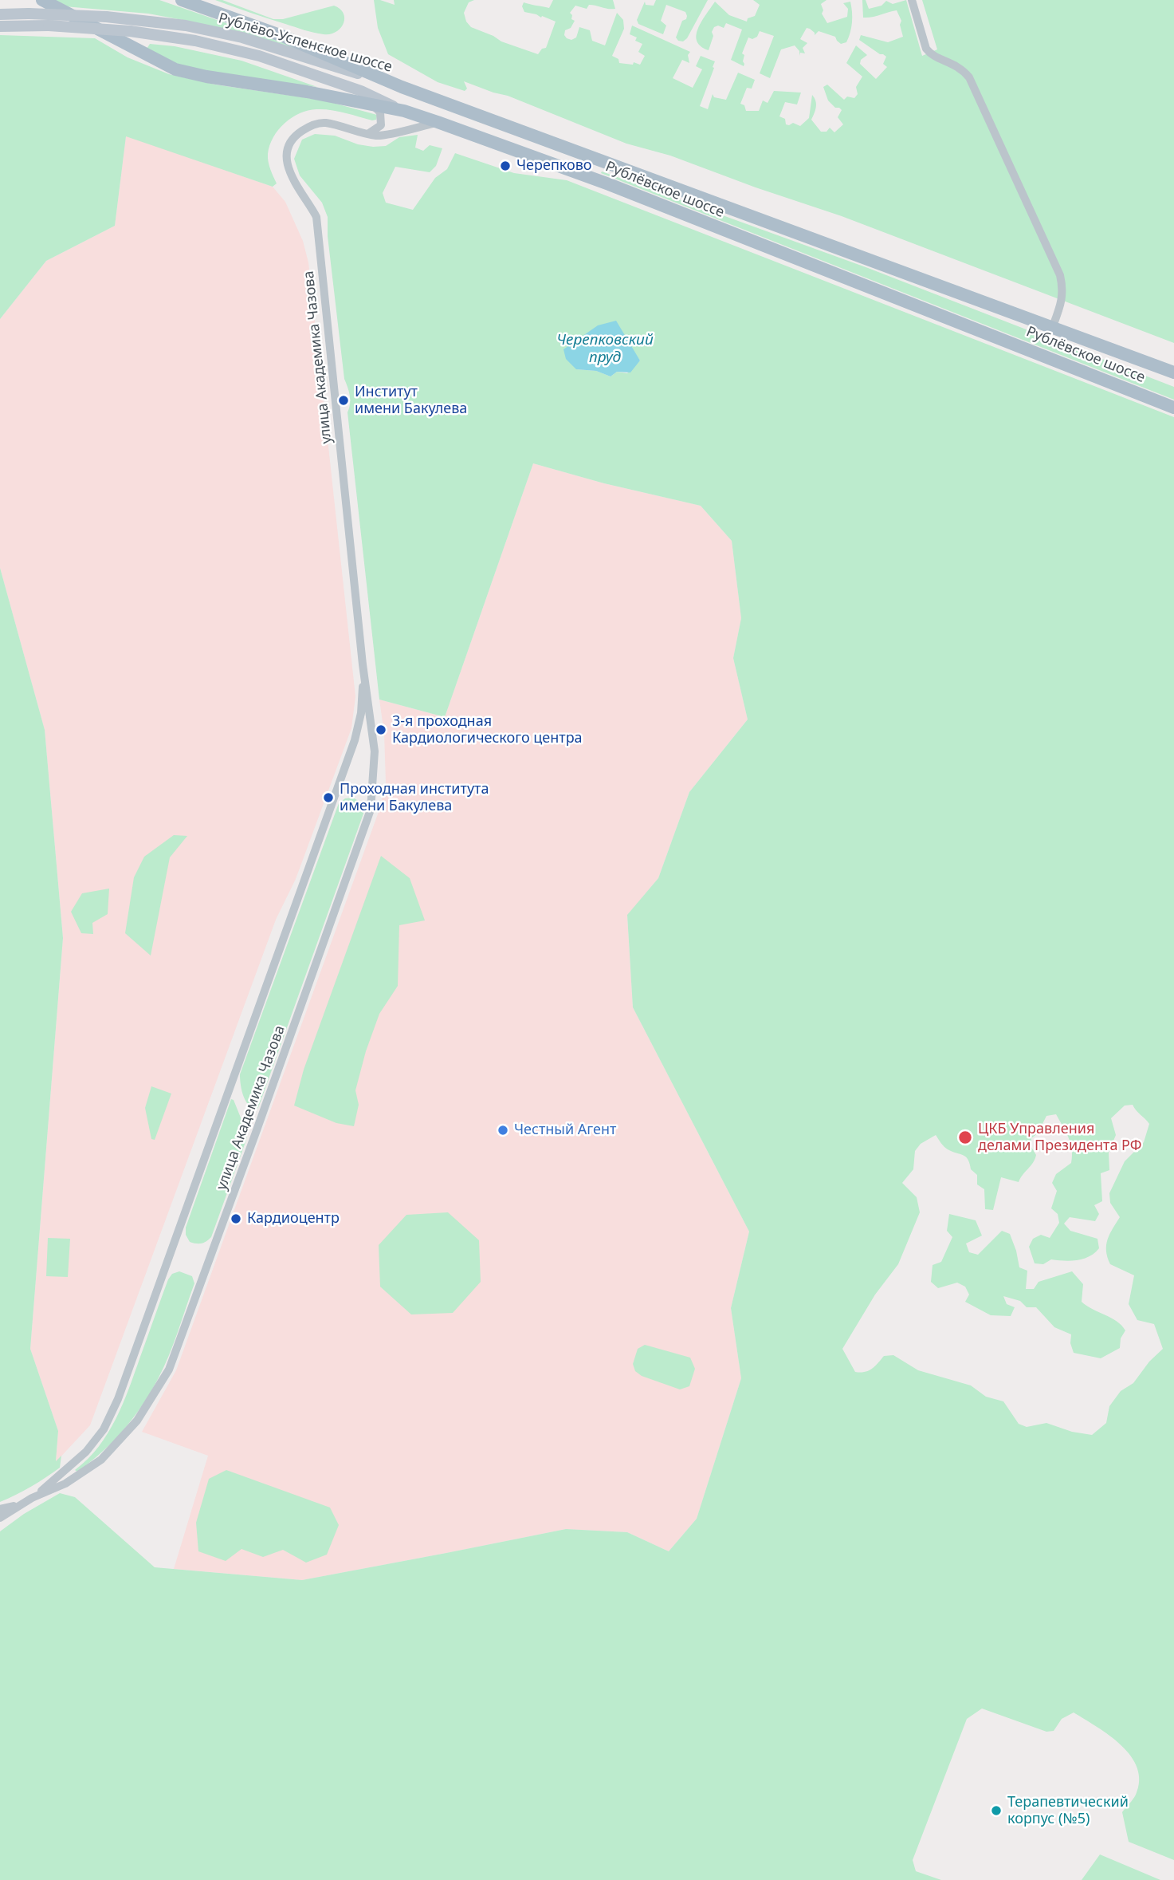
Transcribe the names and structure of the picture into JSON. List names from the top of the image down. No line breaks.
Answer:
{"streets":{"main road":["Рублёво-Успенское шоссе","Рублёвское шоссе"],"street":["улица Академика Чазова"]},"crossings":[["Рублёво-Успенское шоссе","Рублёвское шоссе"],["Рублёвское шоссе","улица Академика Чазова"]],"water":["Черепковский пруд"],"places":["Черепково","Институт имени Бакулева","3-я проходная Кардиологического центра","Проходная института имени Бакулева","Честный Агент","ЦКБ Управления делами Президента РФ","Кардиоцентр","Терапевтический корпус (№5)"]}
